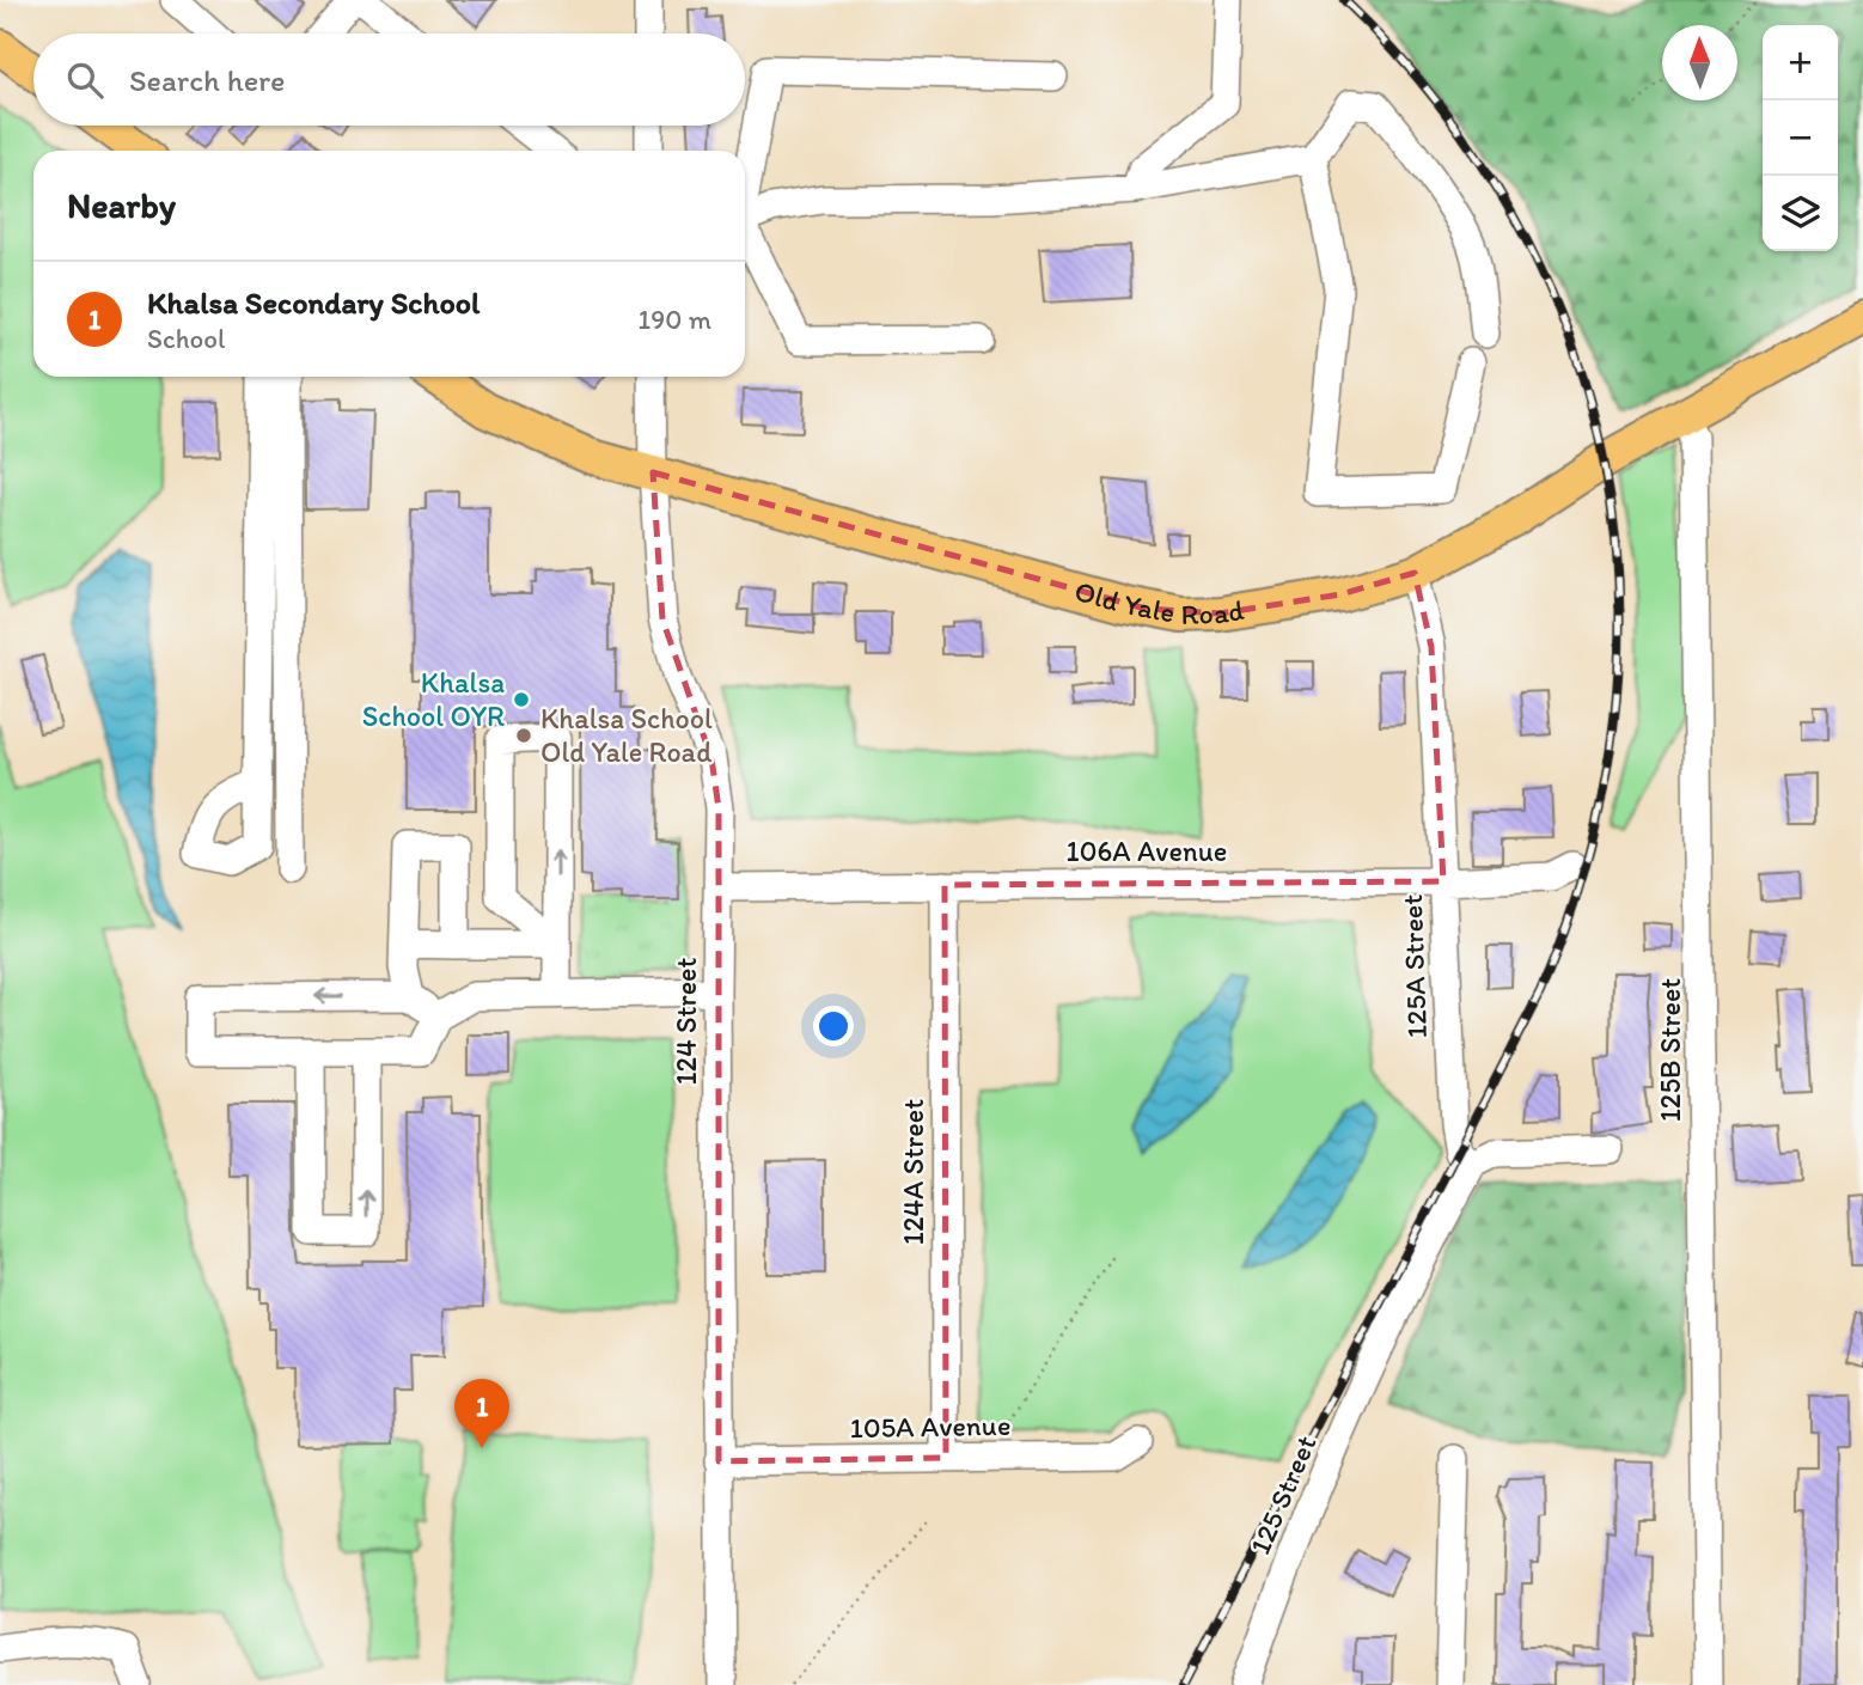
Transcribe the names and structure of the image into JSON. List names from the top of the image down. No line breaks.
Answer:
{"streets":{"main road":["Old Yale Road"],"street":["106A Avenue","125A Street","124 Street","125B Street","124A Street","105A Avenue","125 Street"]},"crossings":[["Old Yale Road","125A Street"],["Old Yale Road","124 Street"],["Old Yale Road","125B Street"],["106A Avenue","125A Street"],["106A Avenue","124 Street"],["106A Avenue","124A Street"],["125A Street","125 Street"],["124 Street","105A Avenue"],["124A Street","105A Avenue"]],"places":["Khalsa School OYR","Khalsa School Old Yale Road"],"north":"top","page":{"map_buttons":["+","−"],"search":"Search here","heading":"Nearby","list":[{"mark":"1","name":"Khalsa Secondary School","note":"School","value":"190 m"}],"pins":"1"}}
